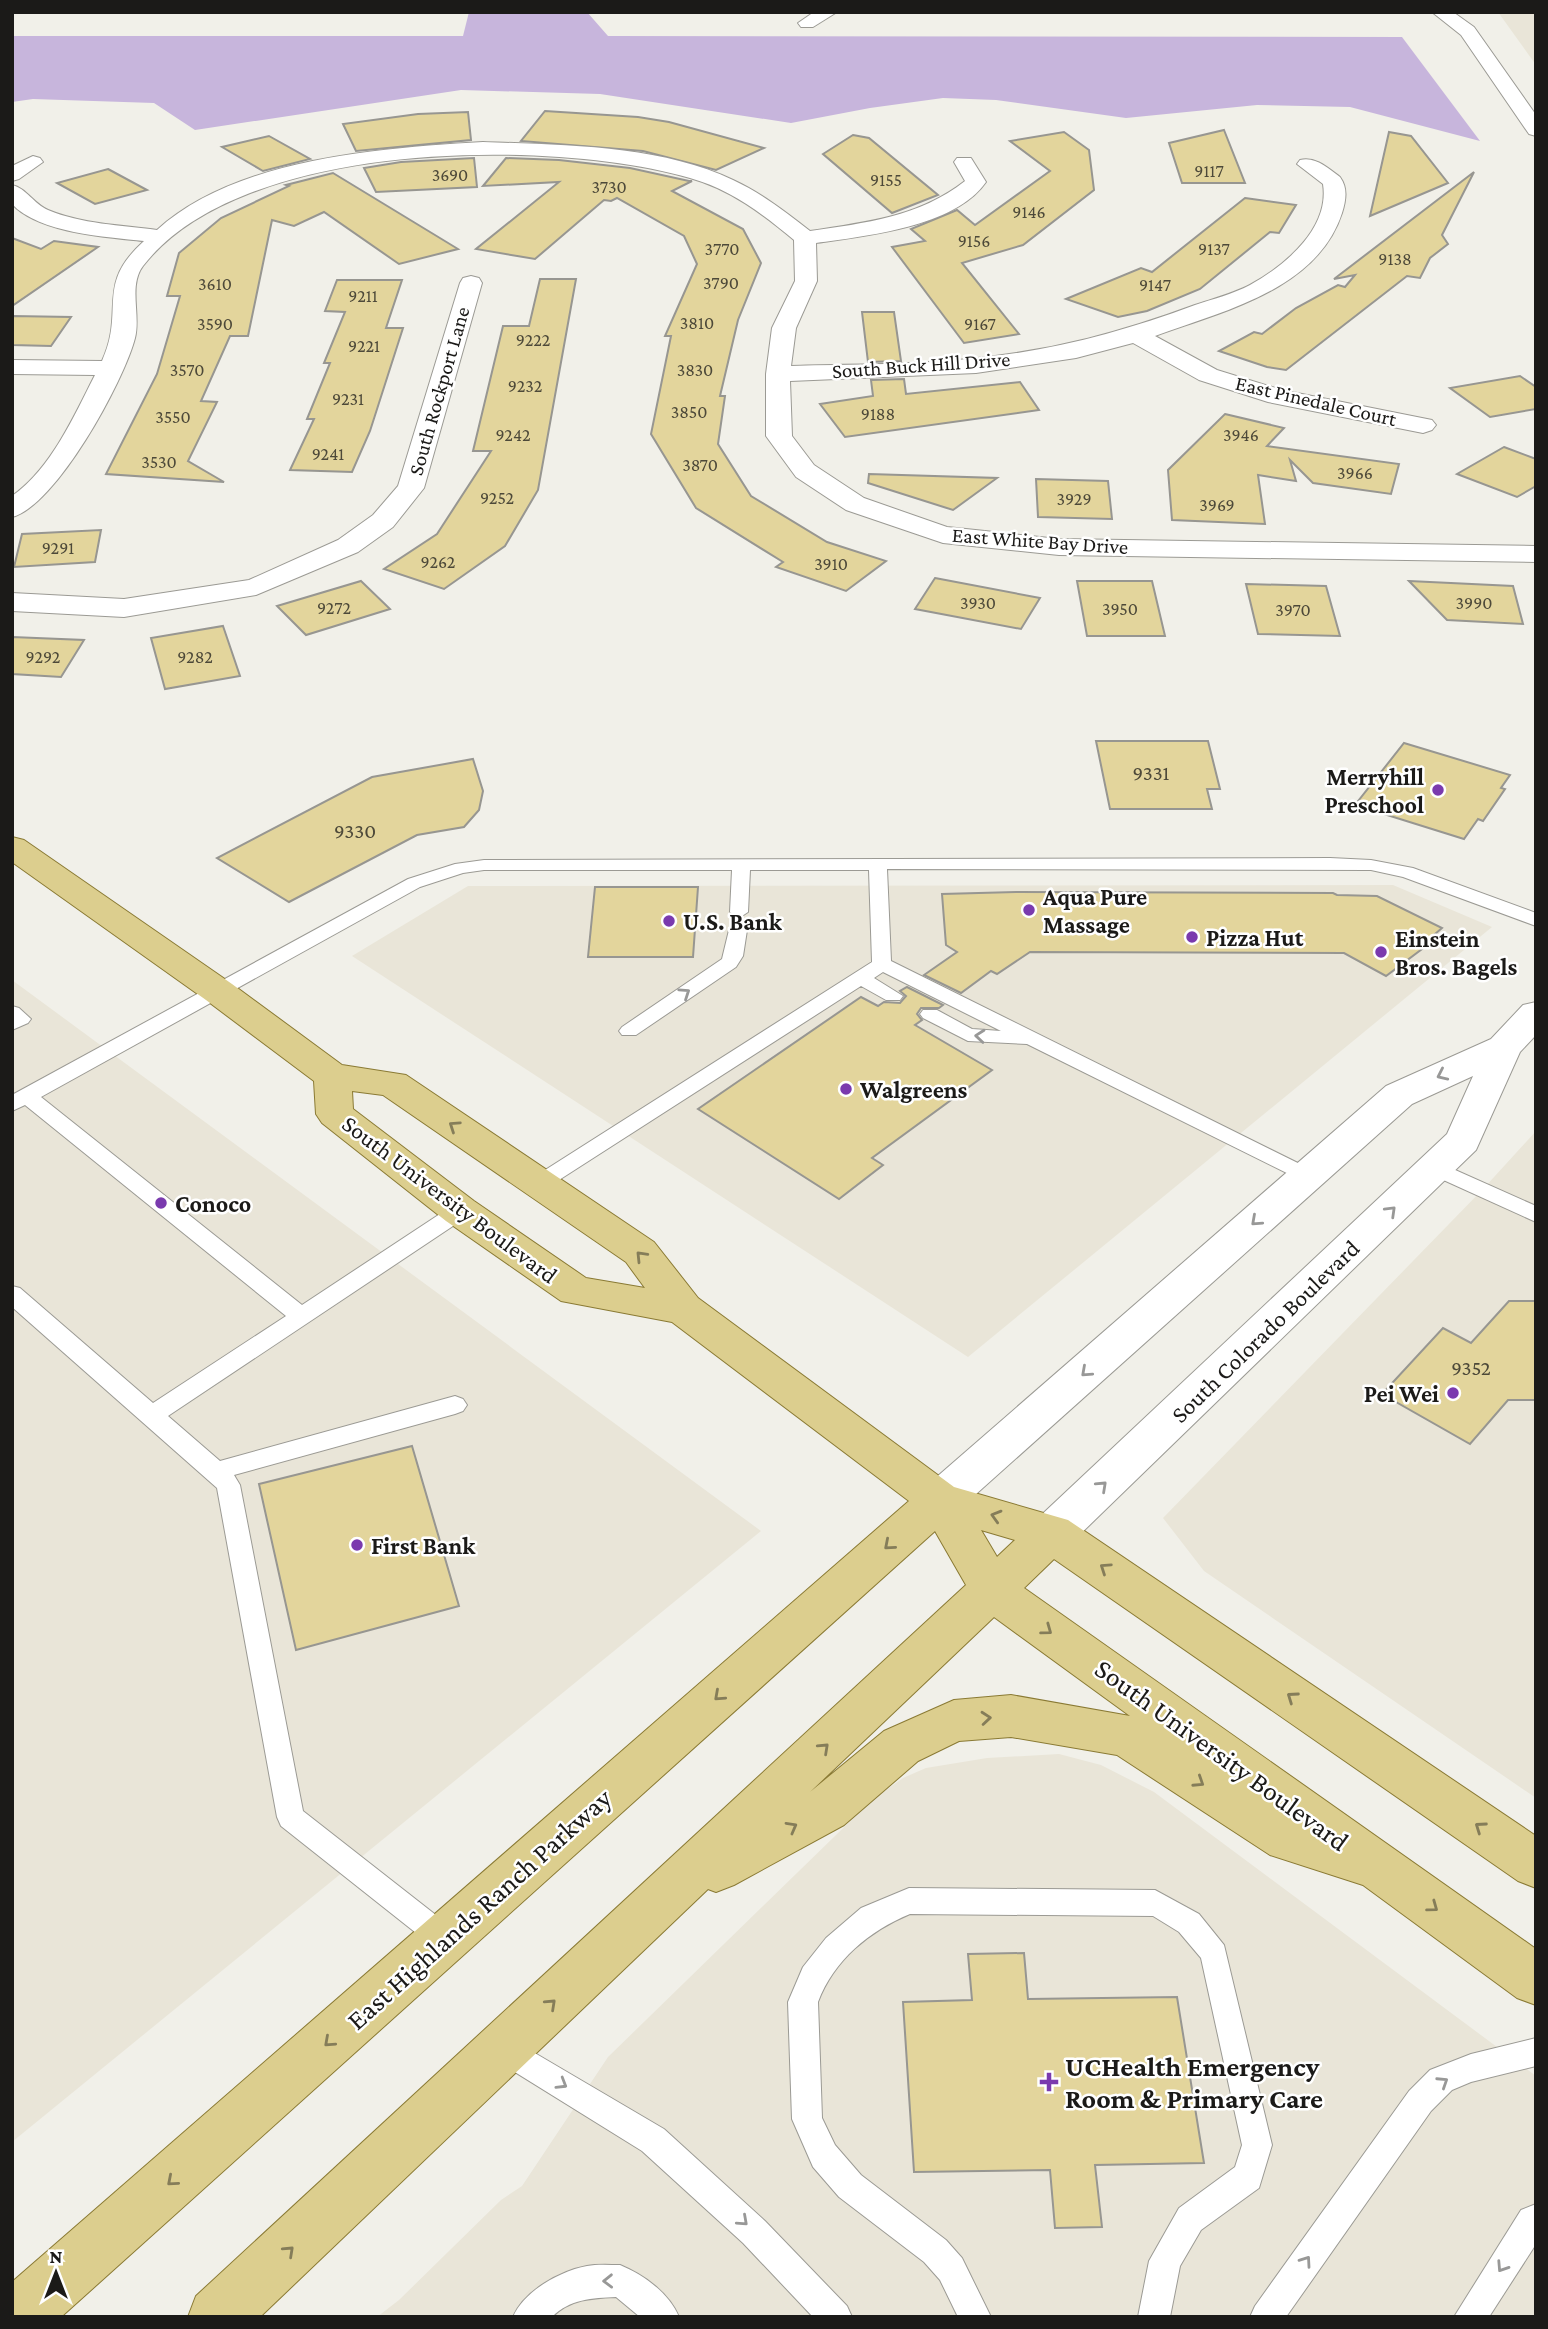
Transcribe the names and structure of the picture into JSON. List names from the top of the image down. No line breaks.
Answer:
{"streets":{"main road":["South University Boulevard","South Colorado Boulevard","East Highlands Ranch Parkway"],"street":["South Buck Hill Drive","South Rockport Lane","East Pinedale Court","East White Bay Drive"]},"crossings":[["South Buck Hill Drive","East Pinedale Court"],["South Buck Hill Drive","East White Bay Drive"],["South University Boulevard","South Colorado Boulevard"],["South University Boulevard","East Highlands Ranch Parkway"],["South Colorado Boulevard","East Highlands Ranch Parkway"]],"places":{"other":["Merryhill Preschool","Aqua Pure Massage","U.S. Bank","Pizza Hut","Einstein Bros. Bagels","Walgreens","Conoco","Pei Wei","First Bank"],"health":["UCHealth Emergency Room & Primary Care"]},"house_numbers":["9117","3690","9155","3730","9146","9156","3770","9137","9138","3790","3610","9147","9211","3810","3590","9167","9222","9221","3570","3830","9232","9231","3850","9188","3550","9242","3946","9241","3530","3870","3966","9252","3929","3969","9291","9262","3910","3930","3990","9272","3950","3970","9292","9282","9331","9330","9352"],"north":"top"}
